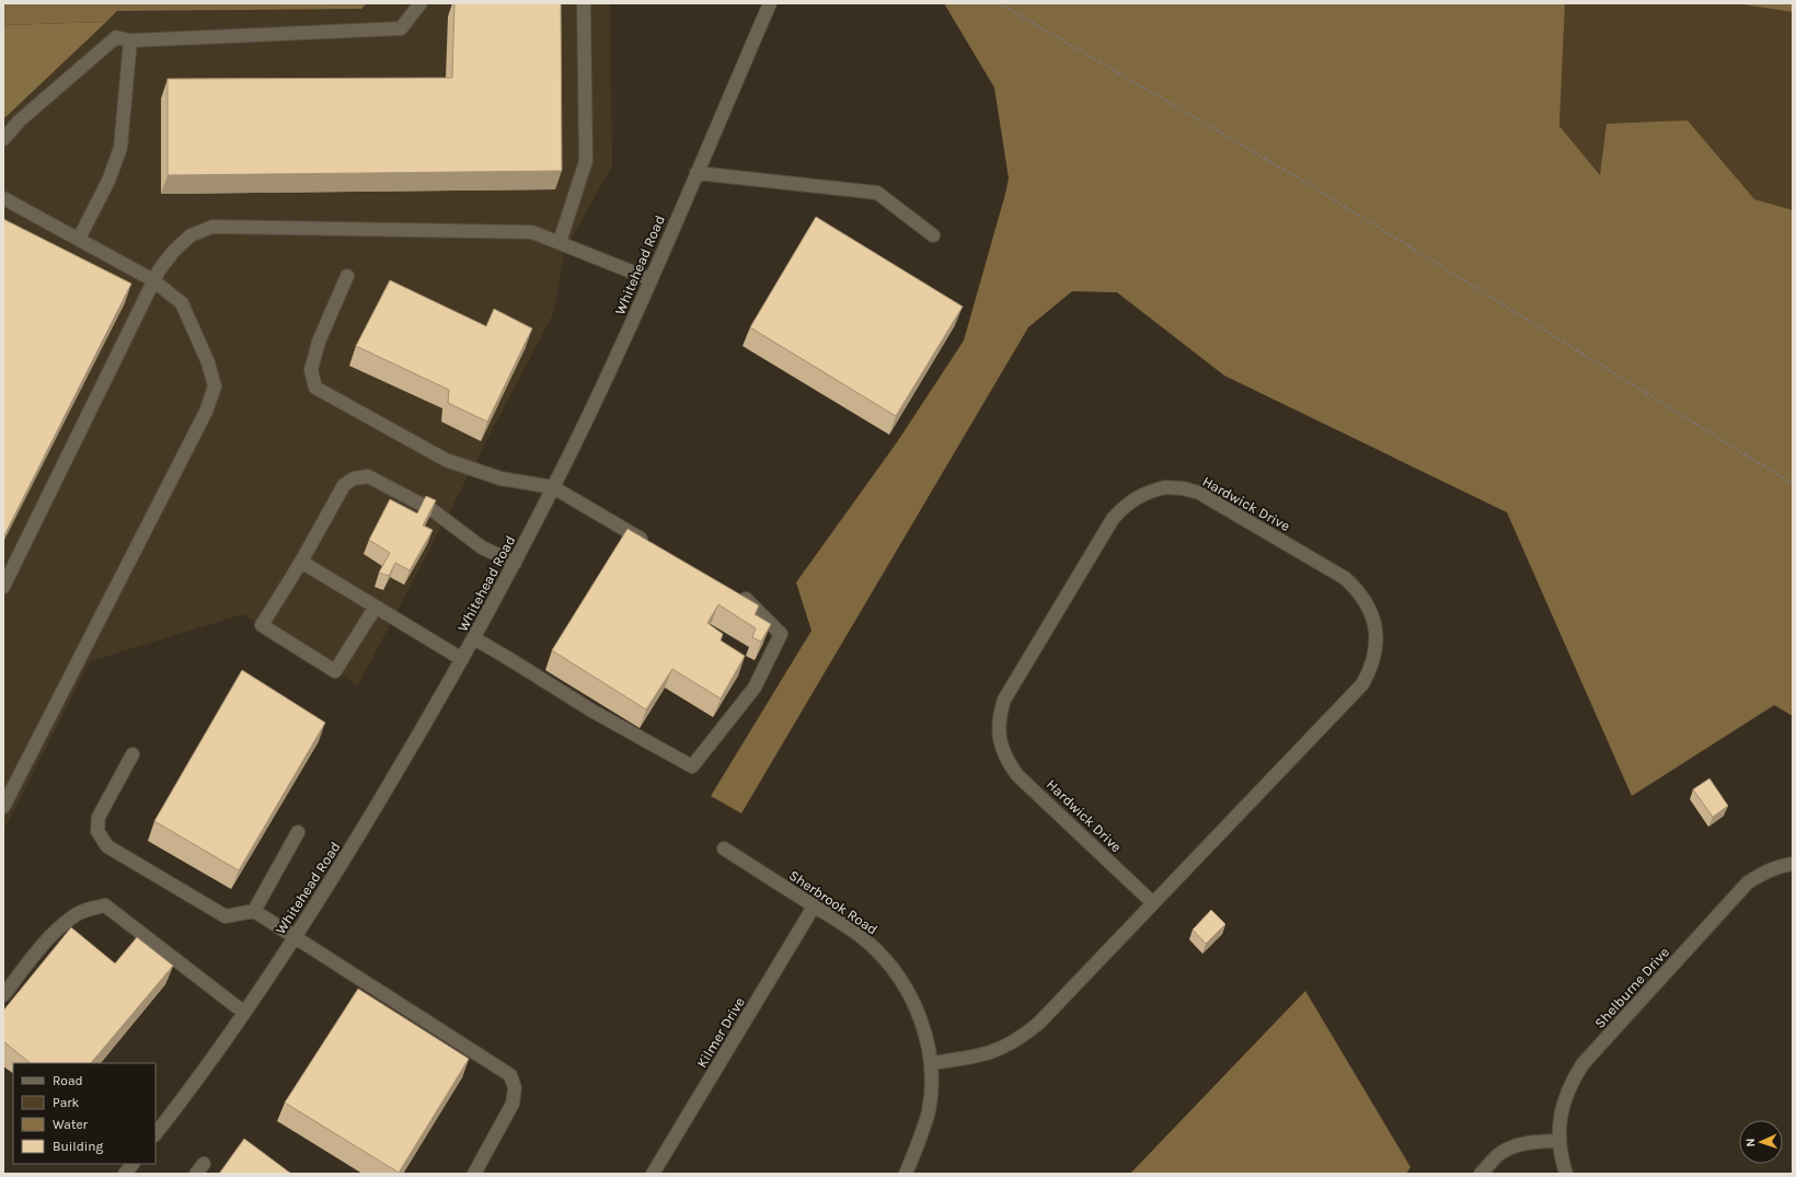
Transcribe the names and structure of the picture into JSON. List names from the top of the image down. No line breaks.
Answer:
{"streets":{"street":["Whitehead Road","Hardwick Drive","Sherbrook Road","Shelburne Drive","Kilmer Drive"]},"crossings":[["Hardwick Drive","Sherbrook Road"],["Sherbrook Road","Kilmer Drive"]],"legend":["Road","Park","Water","Building"],"north":"left"}
